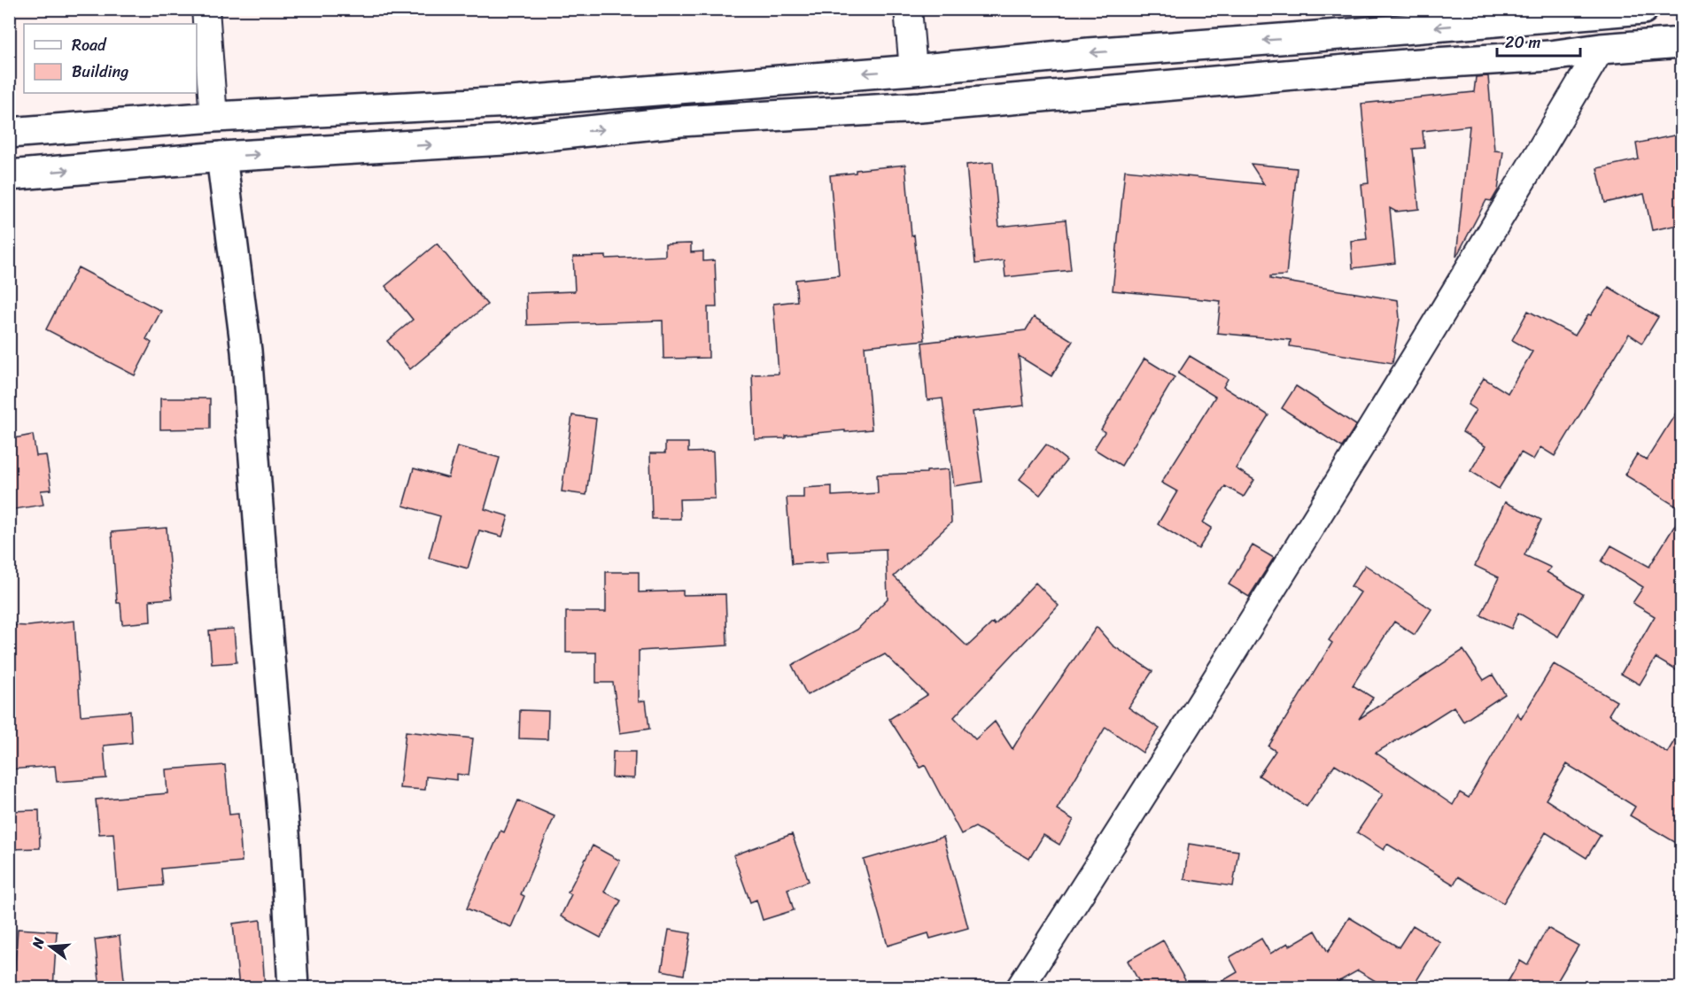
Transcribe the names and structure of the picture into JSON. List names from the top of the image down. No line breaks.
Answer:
{"legend":["Road","Building"],"scale_bar":"20 m","north":"left"}
